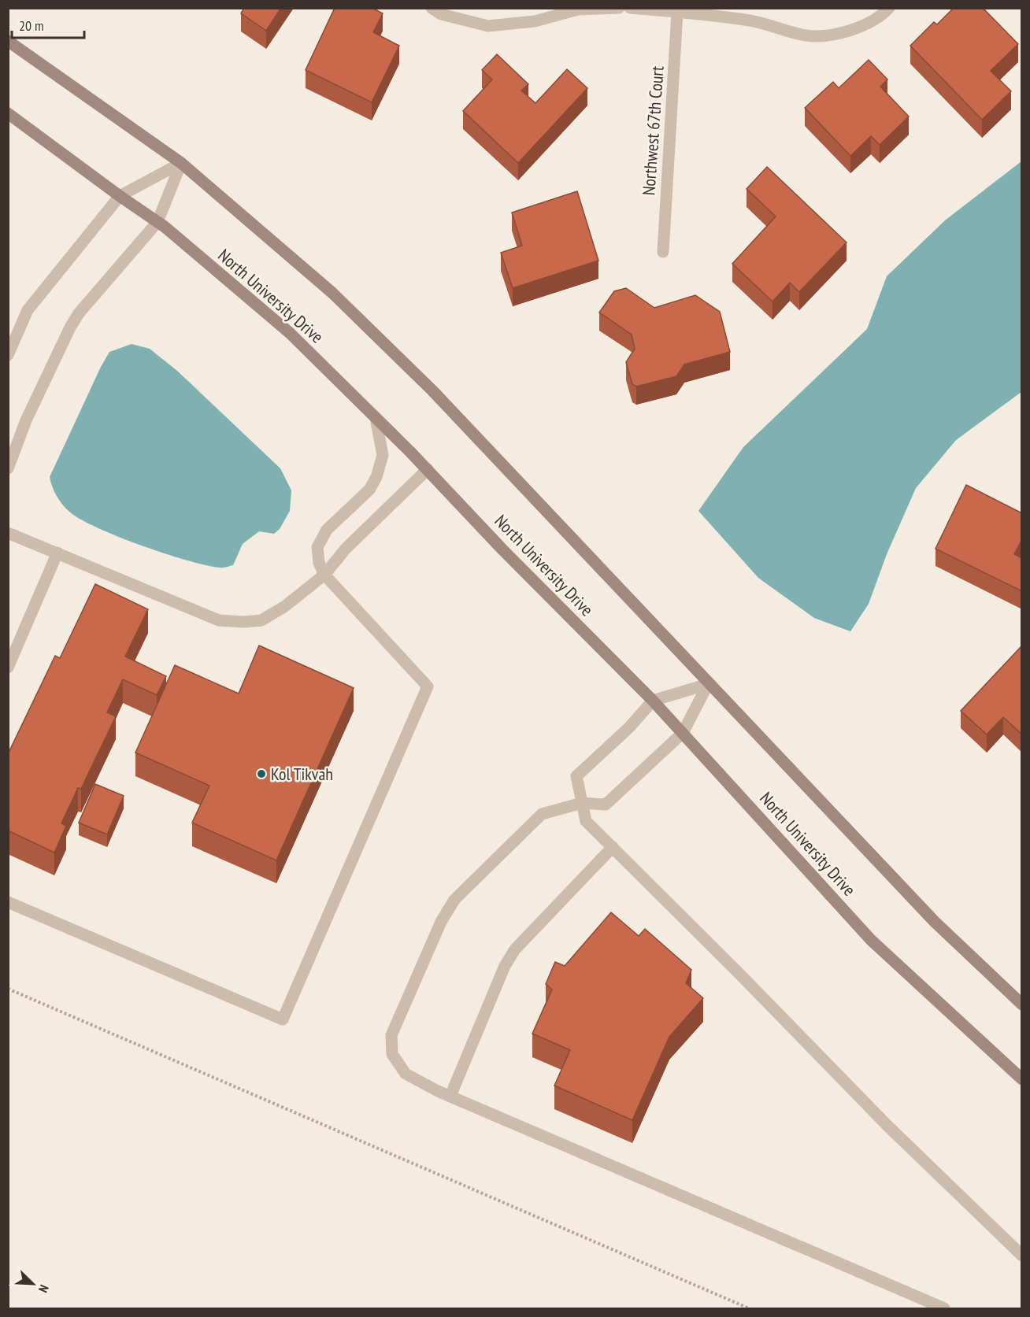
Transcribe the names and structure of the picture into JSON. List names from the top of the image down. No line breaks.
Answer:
{"streets":{"main road":["North University Drive"],"street":["Northwest 67th Court"]},"places":["Kol Tikvah"],"scale_bar":"20 m","north":"bottom right"}
